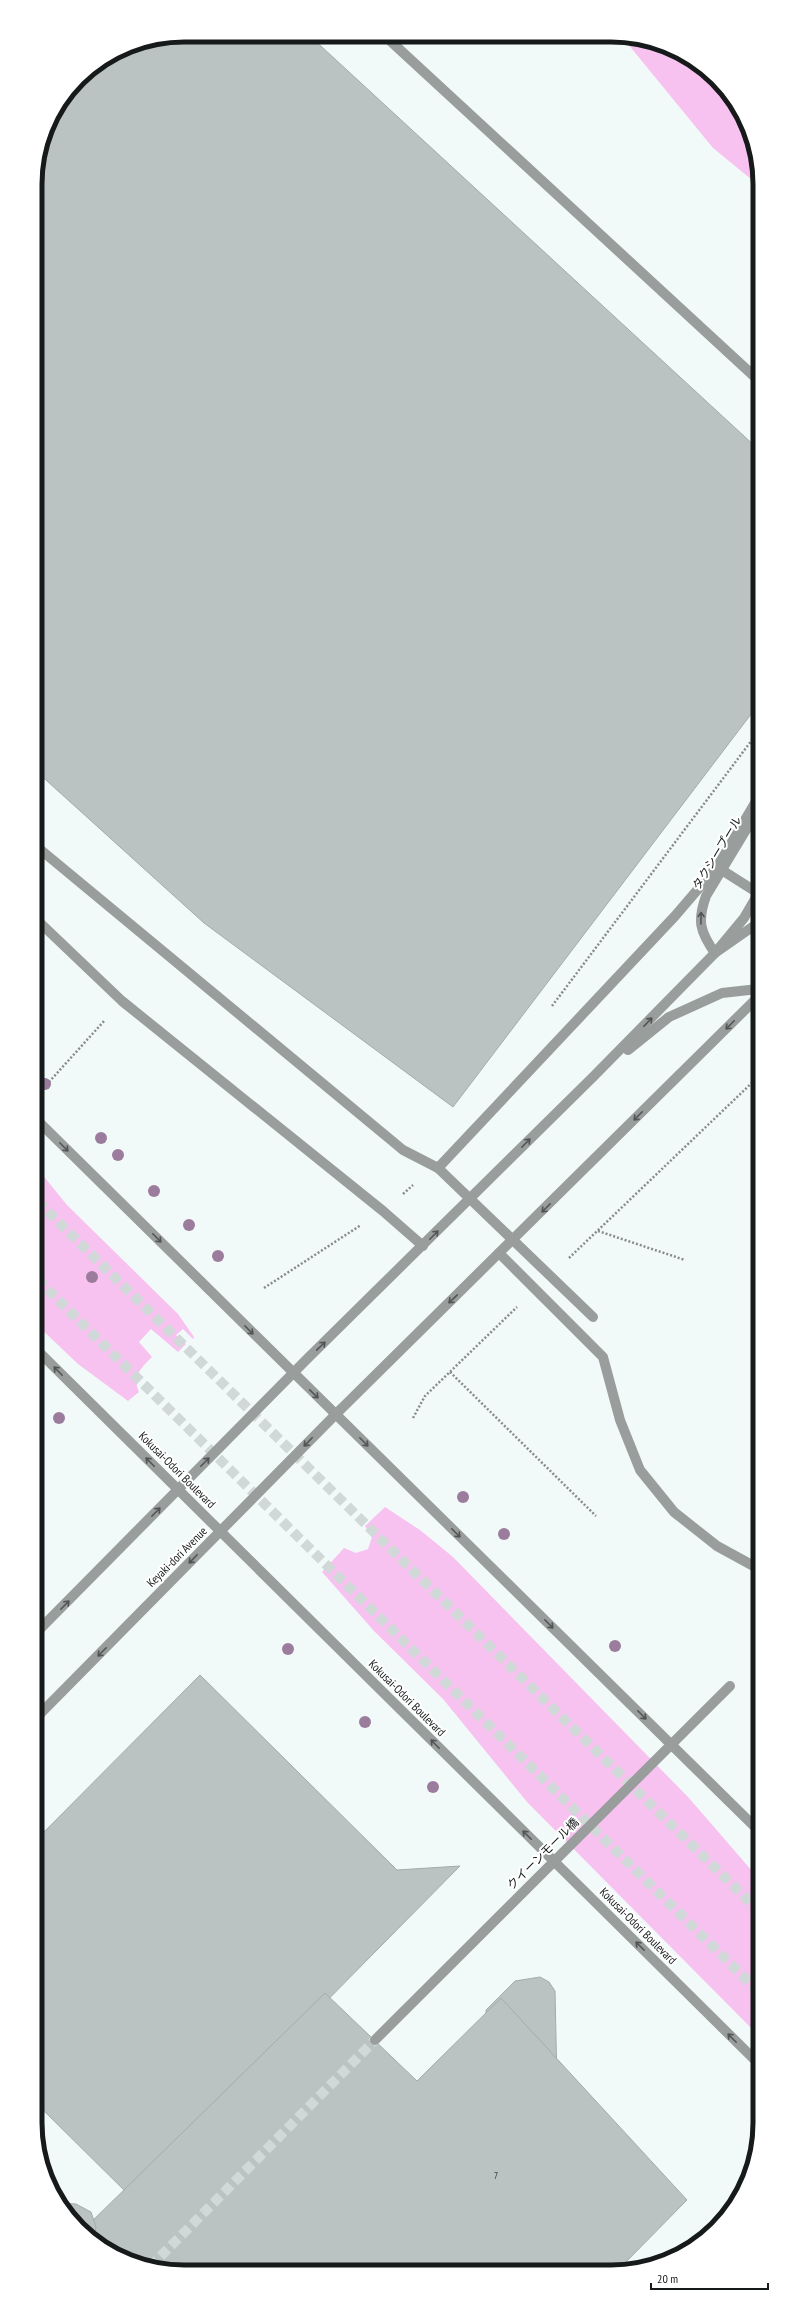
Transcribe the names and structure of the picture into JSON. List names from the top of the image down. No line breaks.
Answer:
{"streets":{"street":["タクシープール","Kokusai-Odori Boulevard","Keyaki-dori Avenue","クイーンモール橋"]},"crossings":[["Kokusai-Odori Boulevard","Keyaki-dori Avenue"]],"one_way":["Kokusai-Odori Boulevard"],"house_numbers":["7"],"scale_bar":"20 m"}
